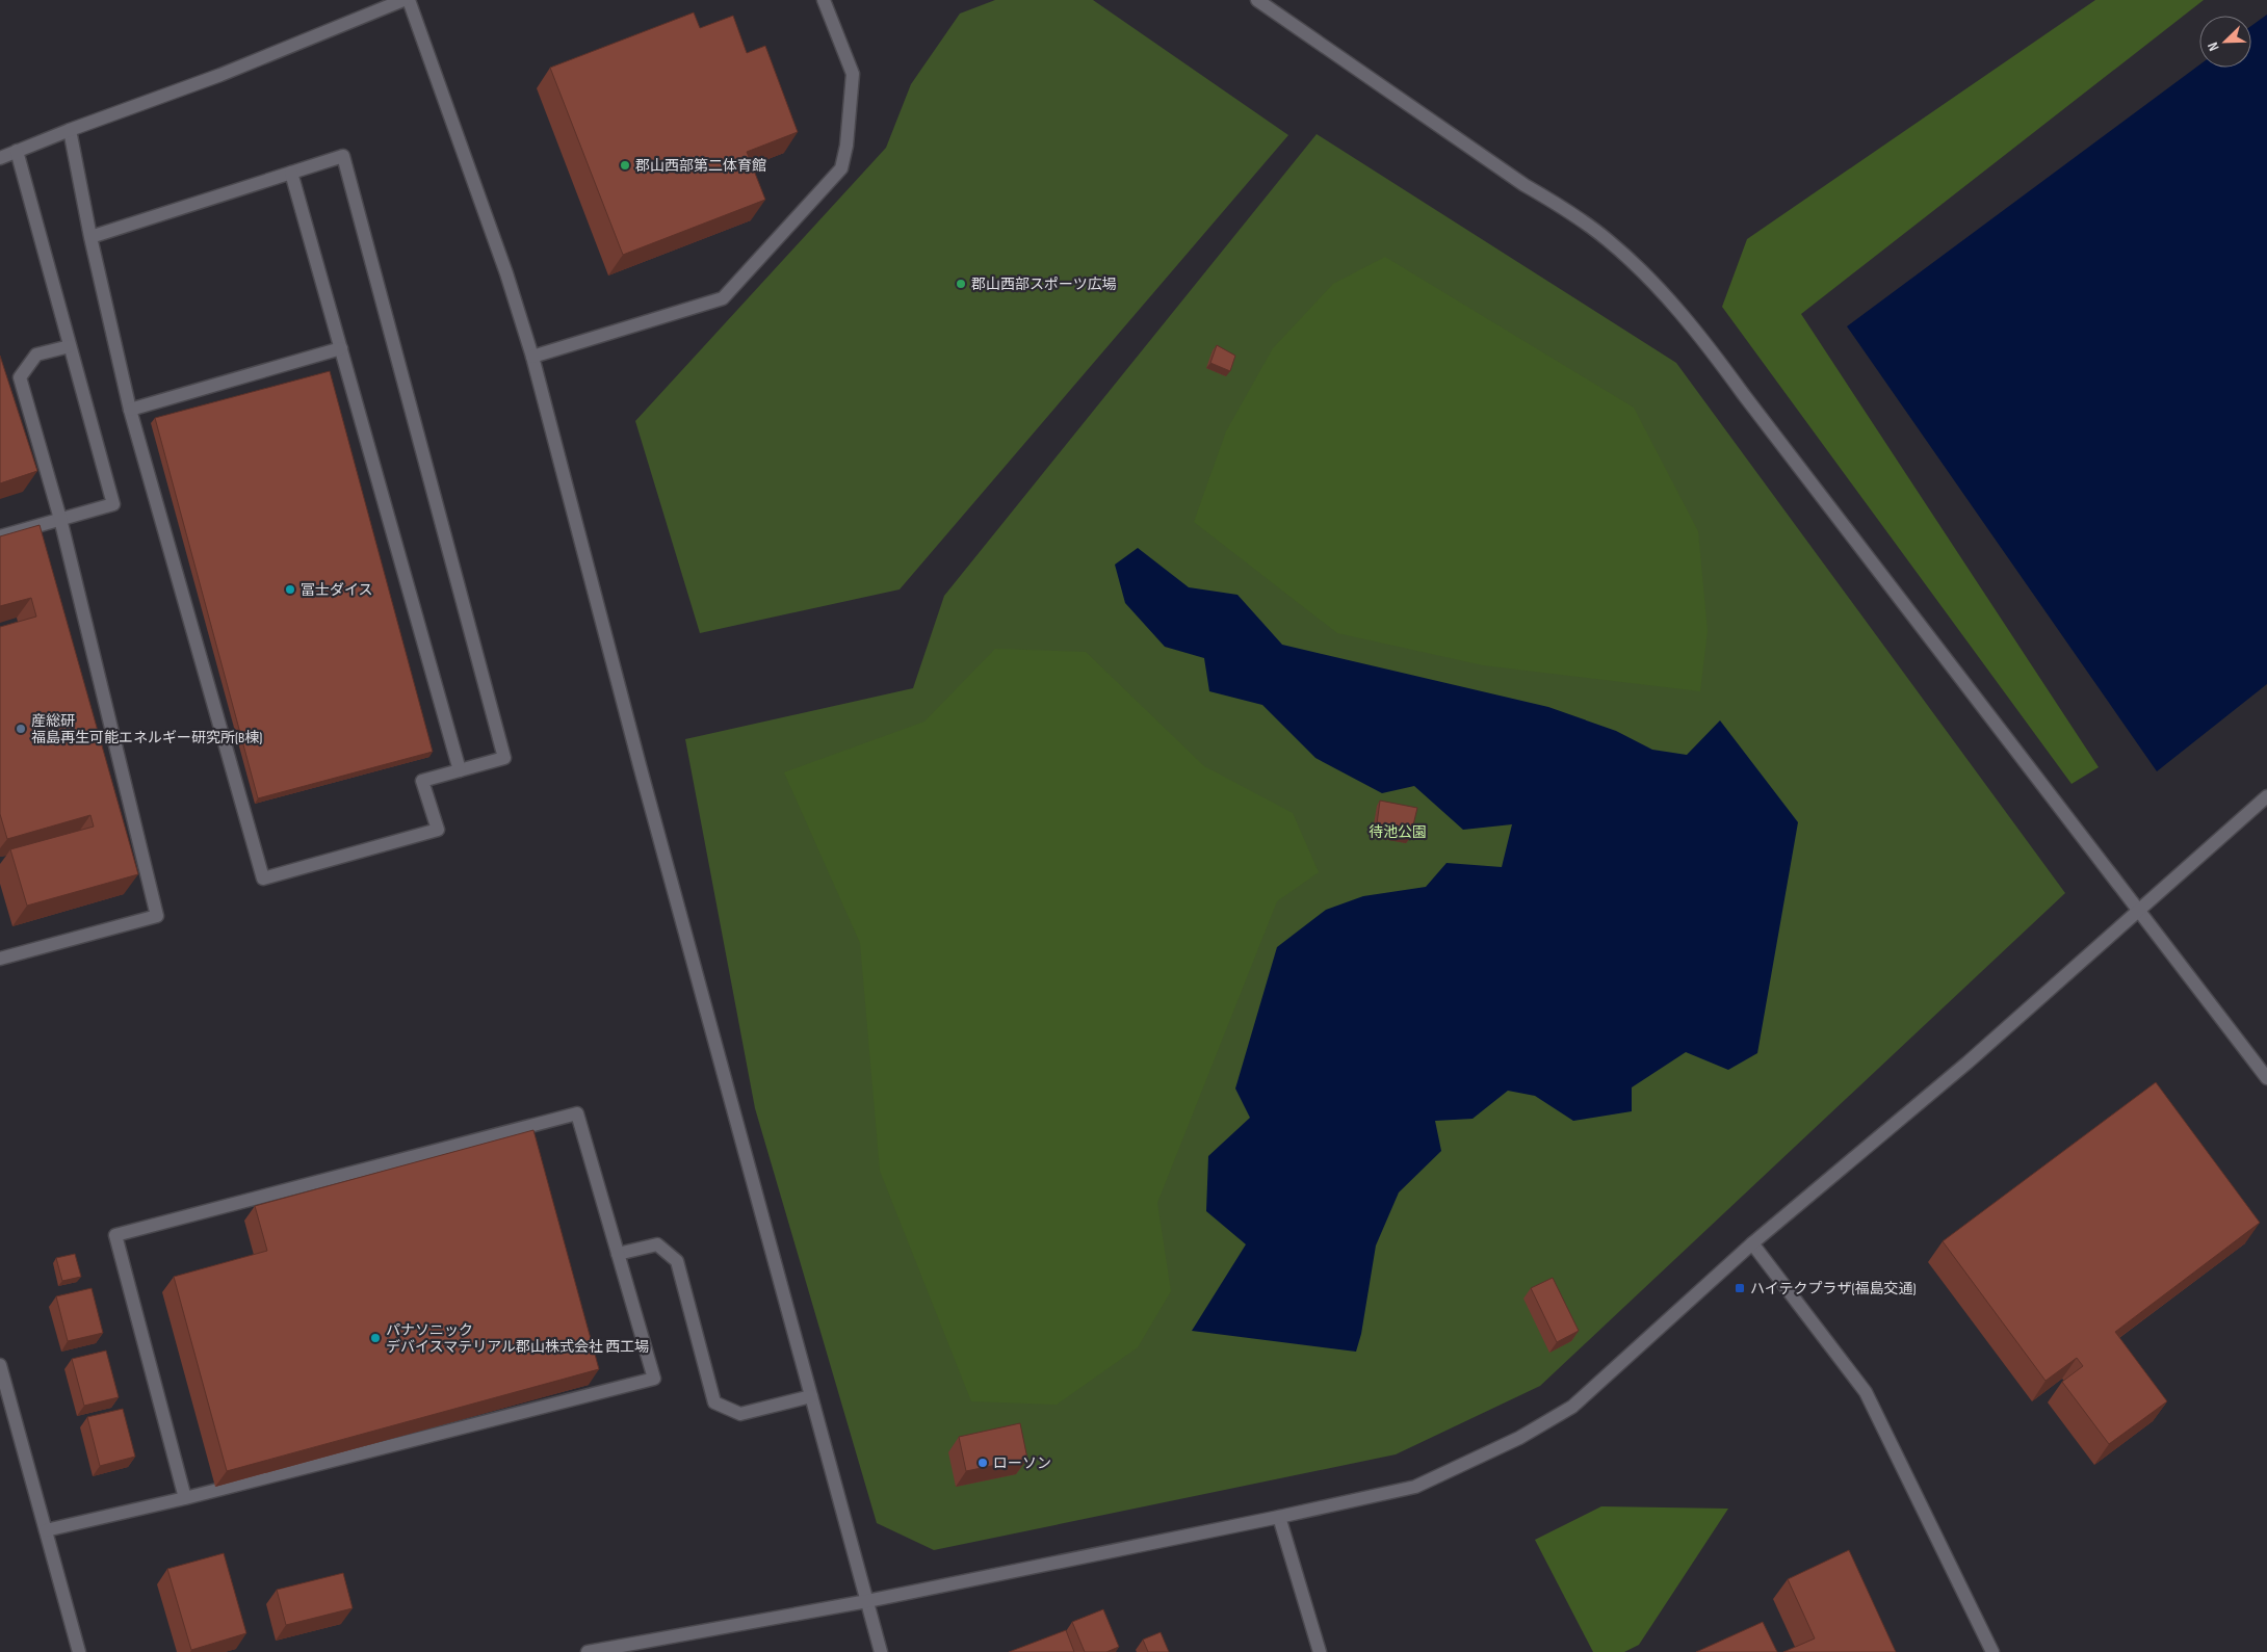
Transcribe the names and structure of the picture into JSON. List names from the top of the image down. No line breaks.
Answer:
{"parks":["待池公園"],"places":{"other":["郡山西部第二体育館","郡山西部スポーツ広場","冨士ダイス","産総研 福島再生可能エネルギー研究所(B棟)","パナソニック デバイスマテリアル郡山株式会社 西工場","ローソン"],"transit":["ハイテクプラザ(福島交通)"]},"north":"bottom left"}
